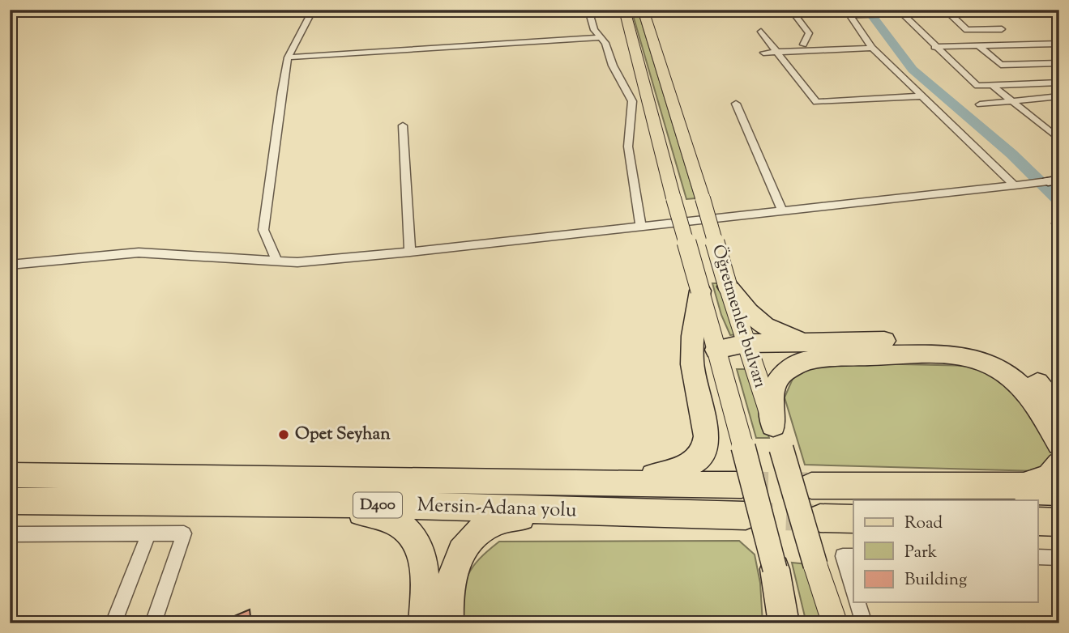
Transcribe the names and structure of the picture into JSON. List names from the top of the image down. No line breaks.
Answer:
{"streets":{"highway":["D400","Mersin-Adana yolu"],"main road":["Öğretmenler bulvarı"]},"places":["Opet Seyhan"],"legend":["Road","Park","Building"]}
